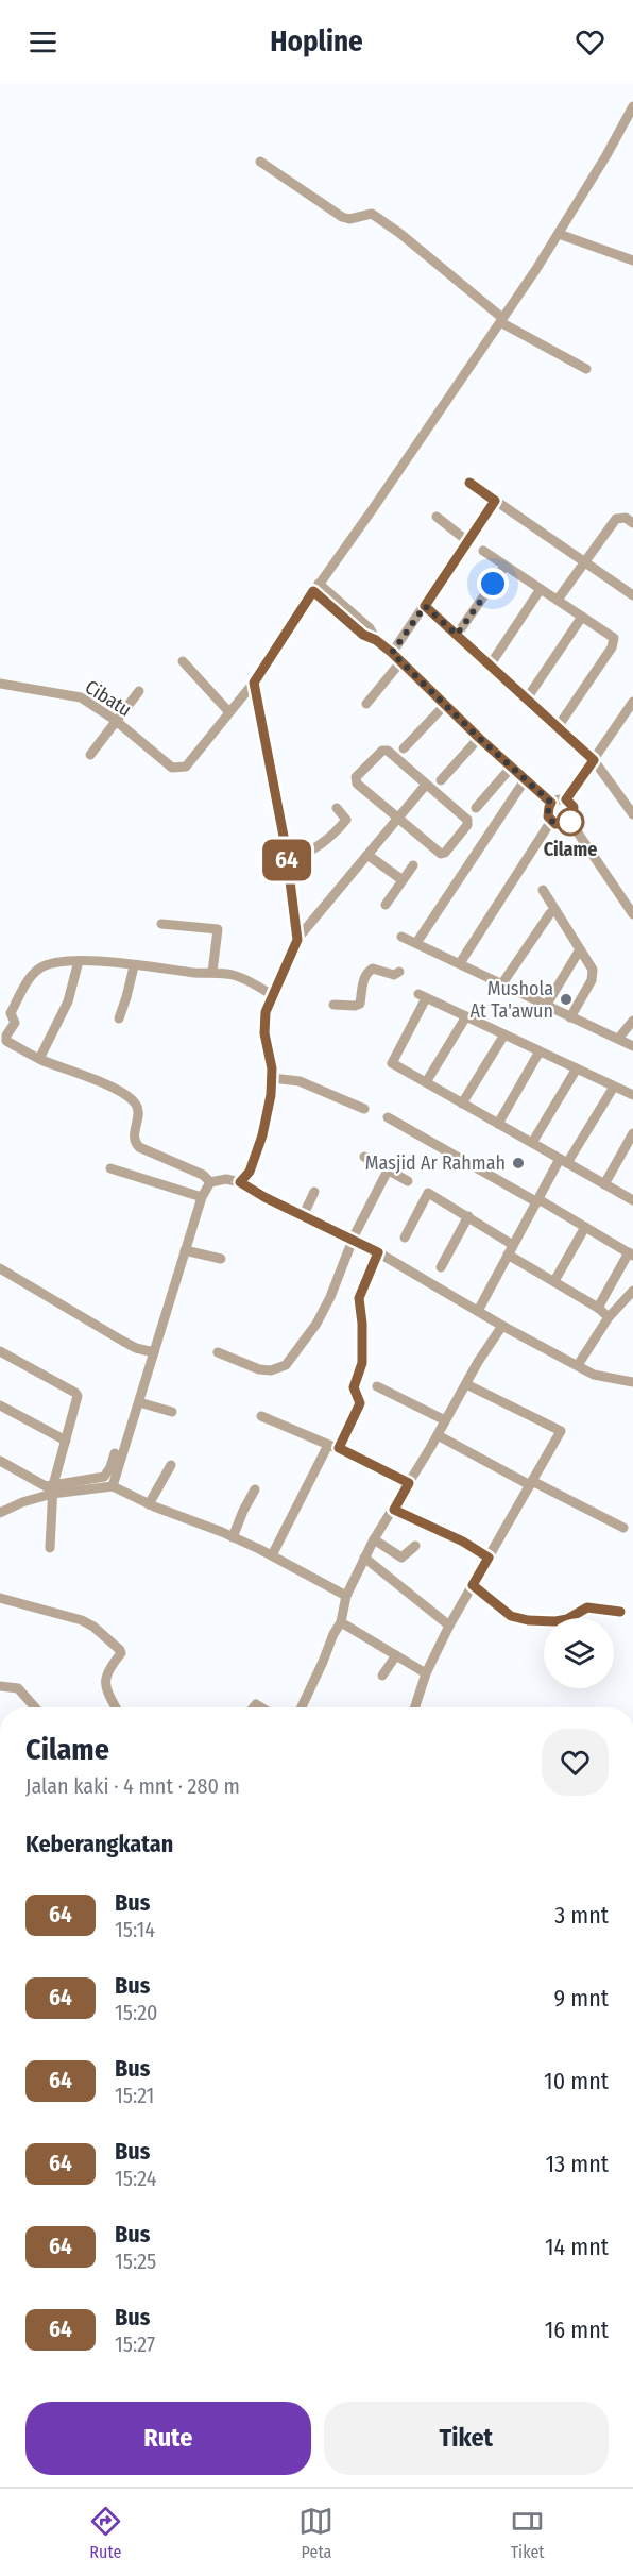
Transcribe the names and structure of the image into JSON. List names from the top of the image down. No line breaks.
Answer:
{"streets":{"street":["Cibatu"]},"places":["Cilame","Mushola At Ta'awun","Masjid Ar Rahmah"],"lines":["bus line 64"],"page":{"header":"Hopline","on_map":"64","heading":[["Cilame","Jalan kaki · 4 mnt · 280 m"],"Keberangkatan"],"list":[{"mark":"64","name":"Bus","note":"15:14","value":"3 mnt"},{"mark":"64","name":"Bus","note":"15:20","value":"9 mnt"},{"mark":"64","name":"Bus","note":"15:21","value":"10 mnt"},{"mark":"64","name":"Bus","note":"15:24","value":"13 mnt"},{"mark":"64","name":"Bus","note":"15:25","value":"14 mnt"},{"mark":"64","name":"Bus","note":"15:27","value":"16 mnt"}],"buttons":["Rute","Tiket"],"tabs":["Rute","Peta","Tiket"]}}
